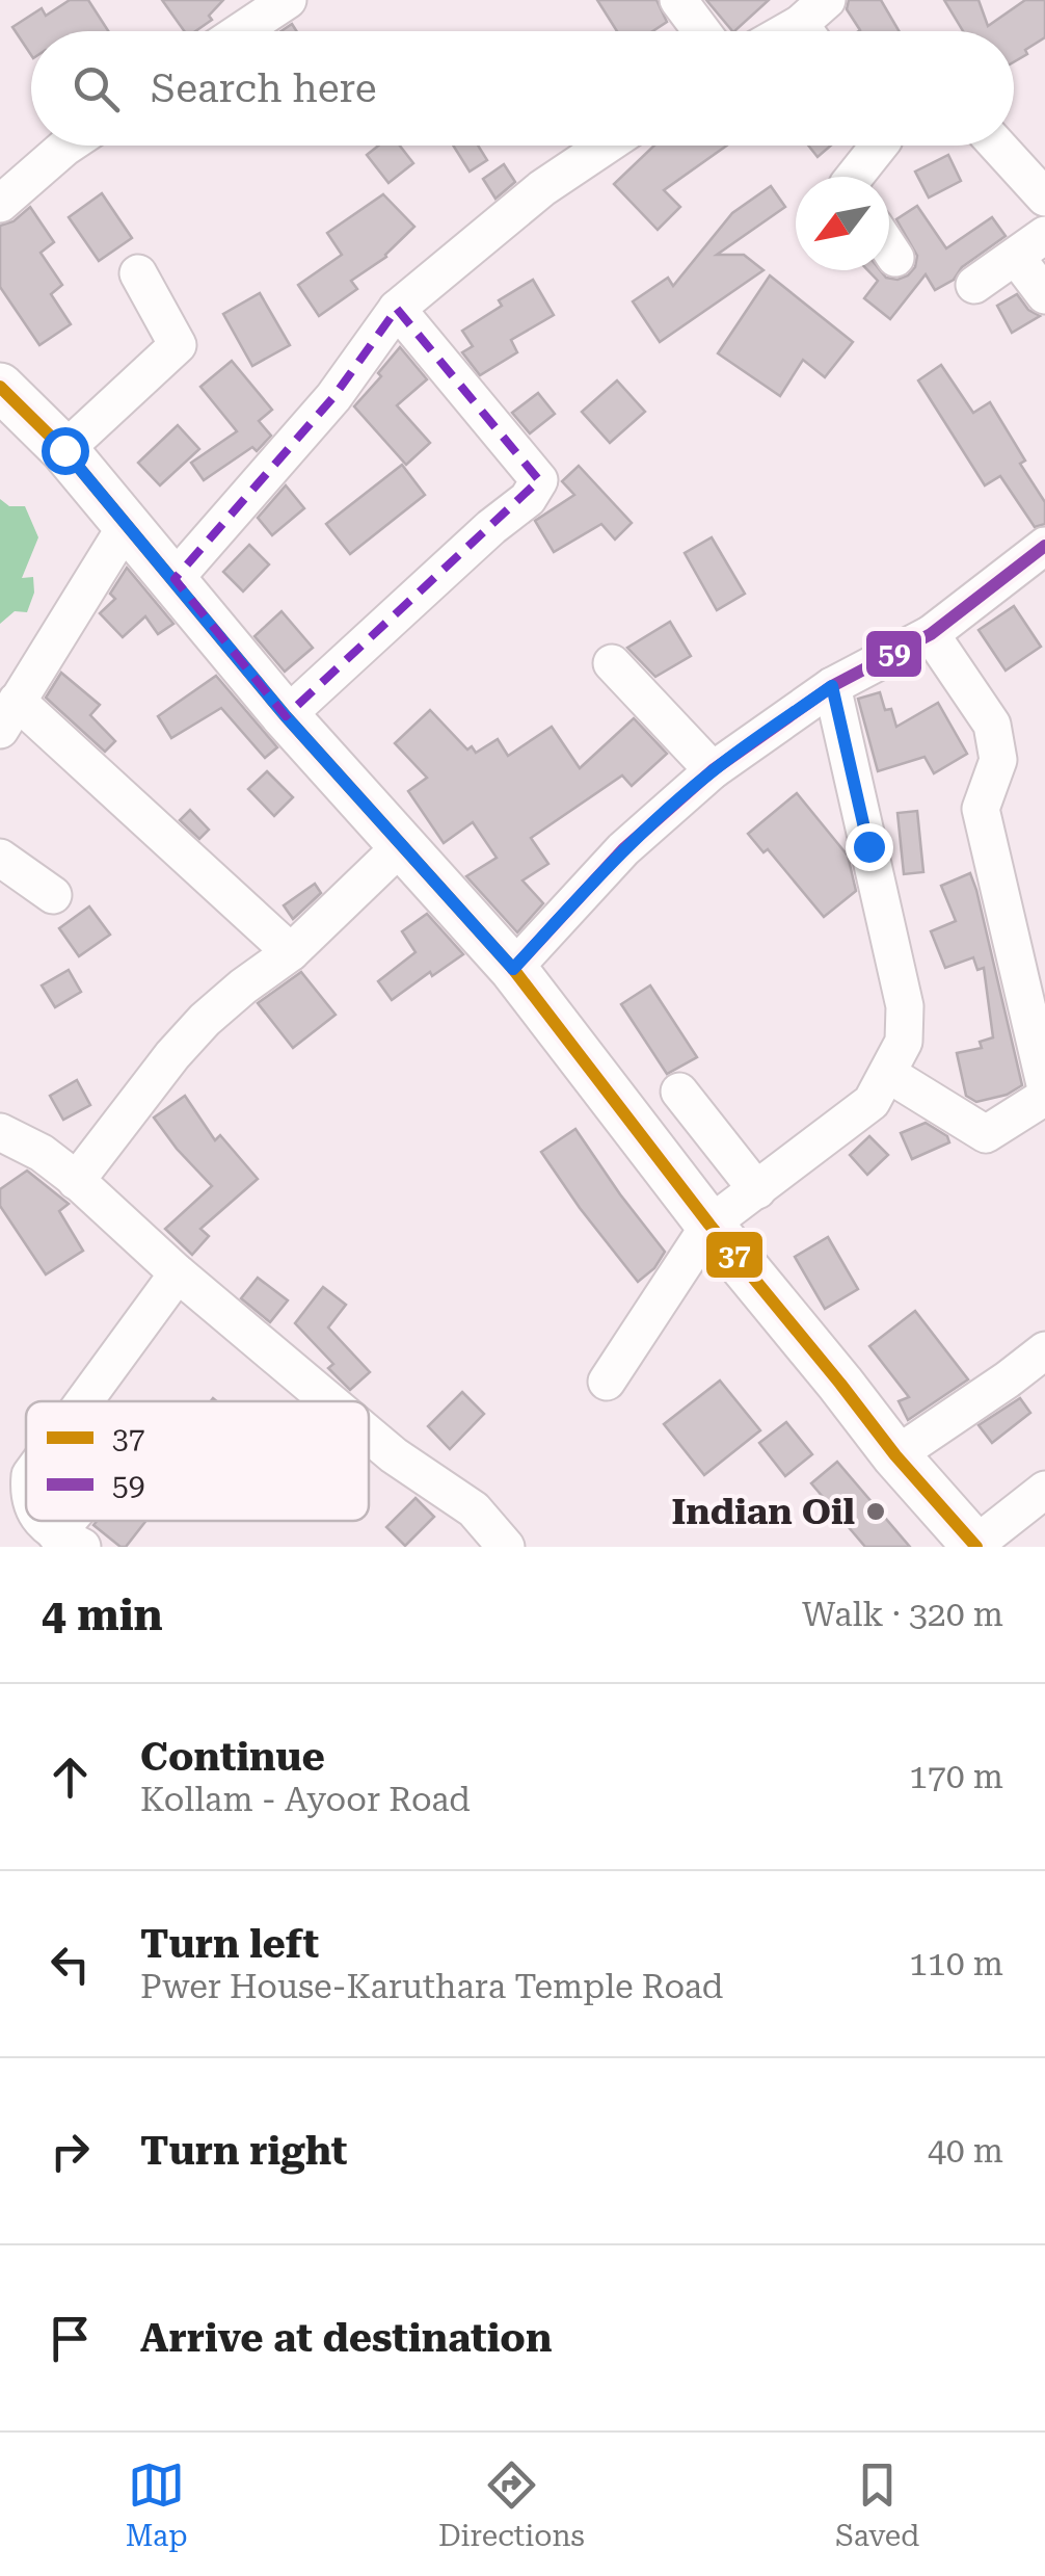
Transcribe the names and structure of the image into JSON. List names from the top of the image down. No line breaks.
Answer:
{"places":["Indian Oil"],"lines":["transit line 37","transit line 59"],"legend":["37","59"],"north":"bottom left","page":{"search":"Search here","heading":["4 min","Walk · 320 m"],"list":[["Continue","Kollam - Ayoor Road","170 m"],["Turn left","Pwer House-Karuthara Temple Road","110 m"],["Turn right","40 m"],"Arrive at destination"],"nav":["Map","Directions","Saved"]}}
